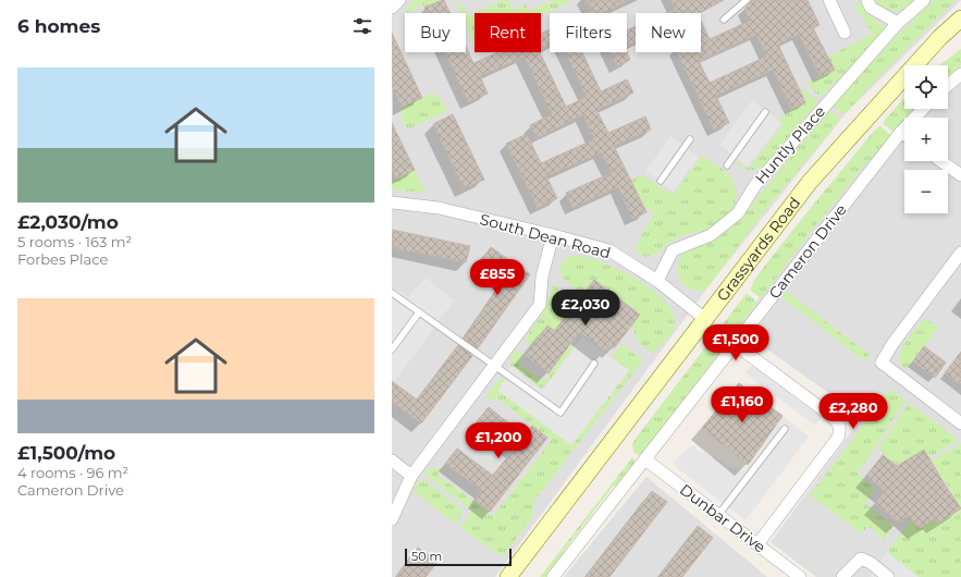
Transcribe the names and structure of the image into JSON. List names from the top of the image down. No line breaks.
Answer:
{"streets":{"main road":["Grassyards Road"],"street":["Huntly Place","South Dean Road","Cameron Drive","Dunbar Drive"]},"crossings":[["Huntly Place","South Dean Road"],["South Dean Road","Grassyards Road"],["Cameron Drive","Dunbar Drive"]],"scale_bar":"50 m","page":{"heading":"6 homes","chip":["Buy","Rent","Filters","New"],"list":[{"name":"£2,030/mo","note":"5 rooms · 163 m² · Forbes Place"},{"name":"£1,500/mo","note":"4 rooms · 96 m² · Cameron Drive"}],"map_buttons":["+","−"],"price":["£855","£2,030","£1,500","£1,160","£2,280","£1,200"],"scale":"50 m"}}
